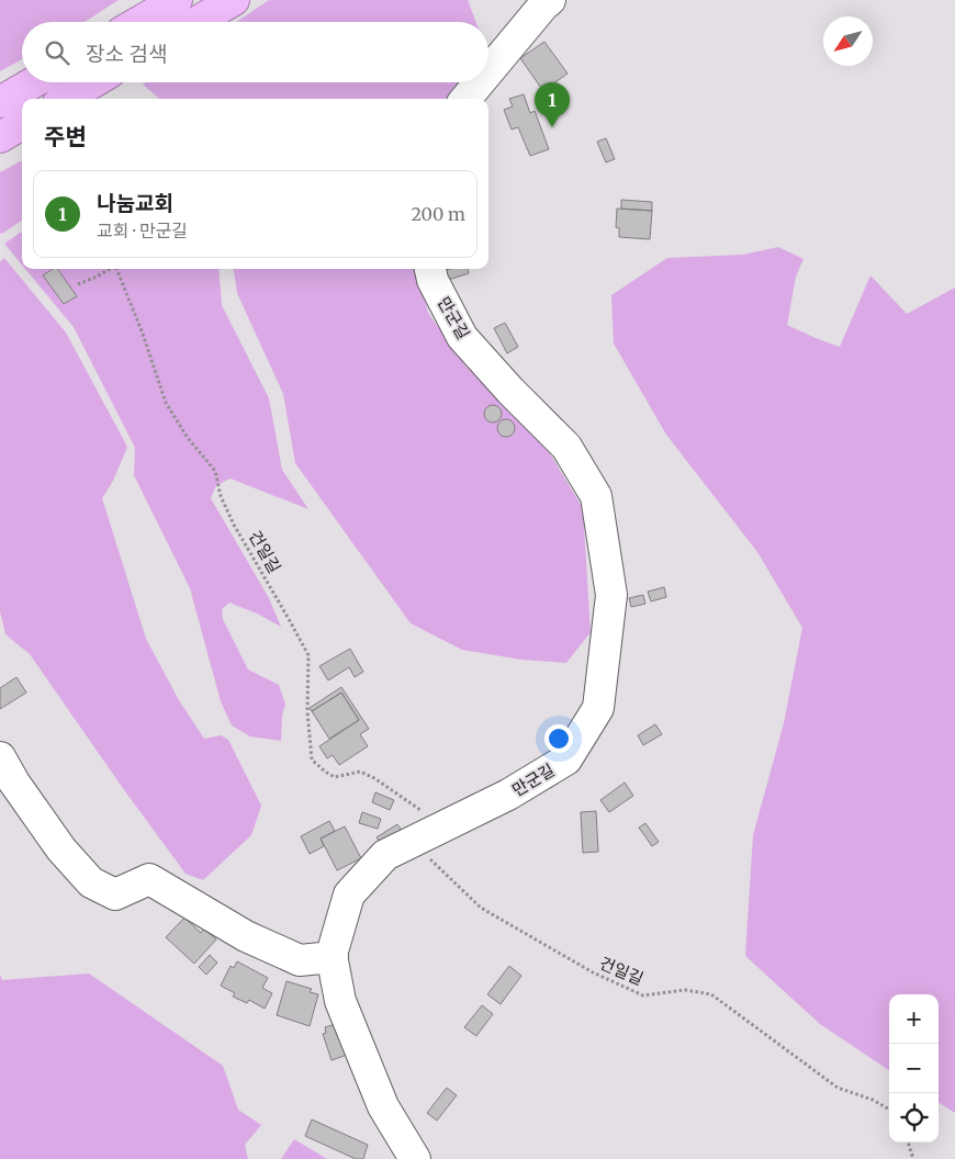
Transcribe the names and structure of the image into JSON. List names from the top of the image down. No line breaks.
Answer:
{"streets":{"street":["만군길"],"path":["건일길"]},"crossings":[["만군길","건일길"]],"north":"bottom left","page":{"search":"장소 검색","pins":"1","heading":"주변","list":[{"mark":"1","name":"나눔교회","note":"교회 · 만군길","value":"200 m"}],"map_buttons":["+","−"]}}
